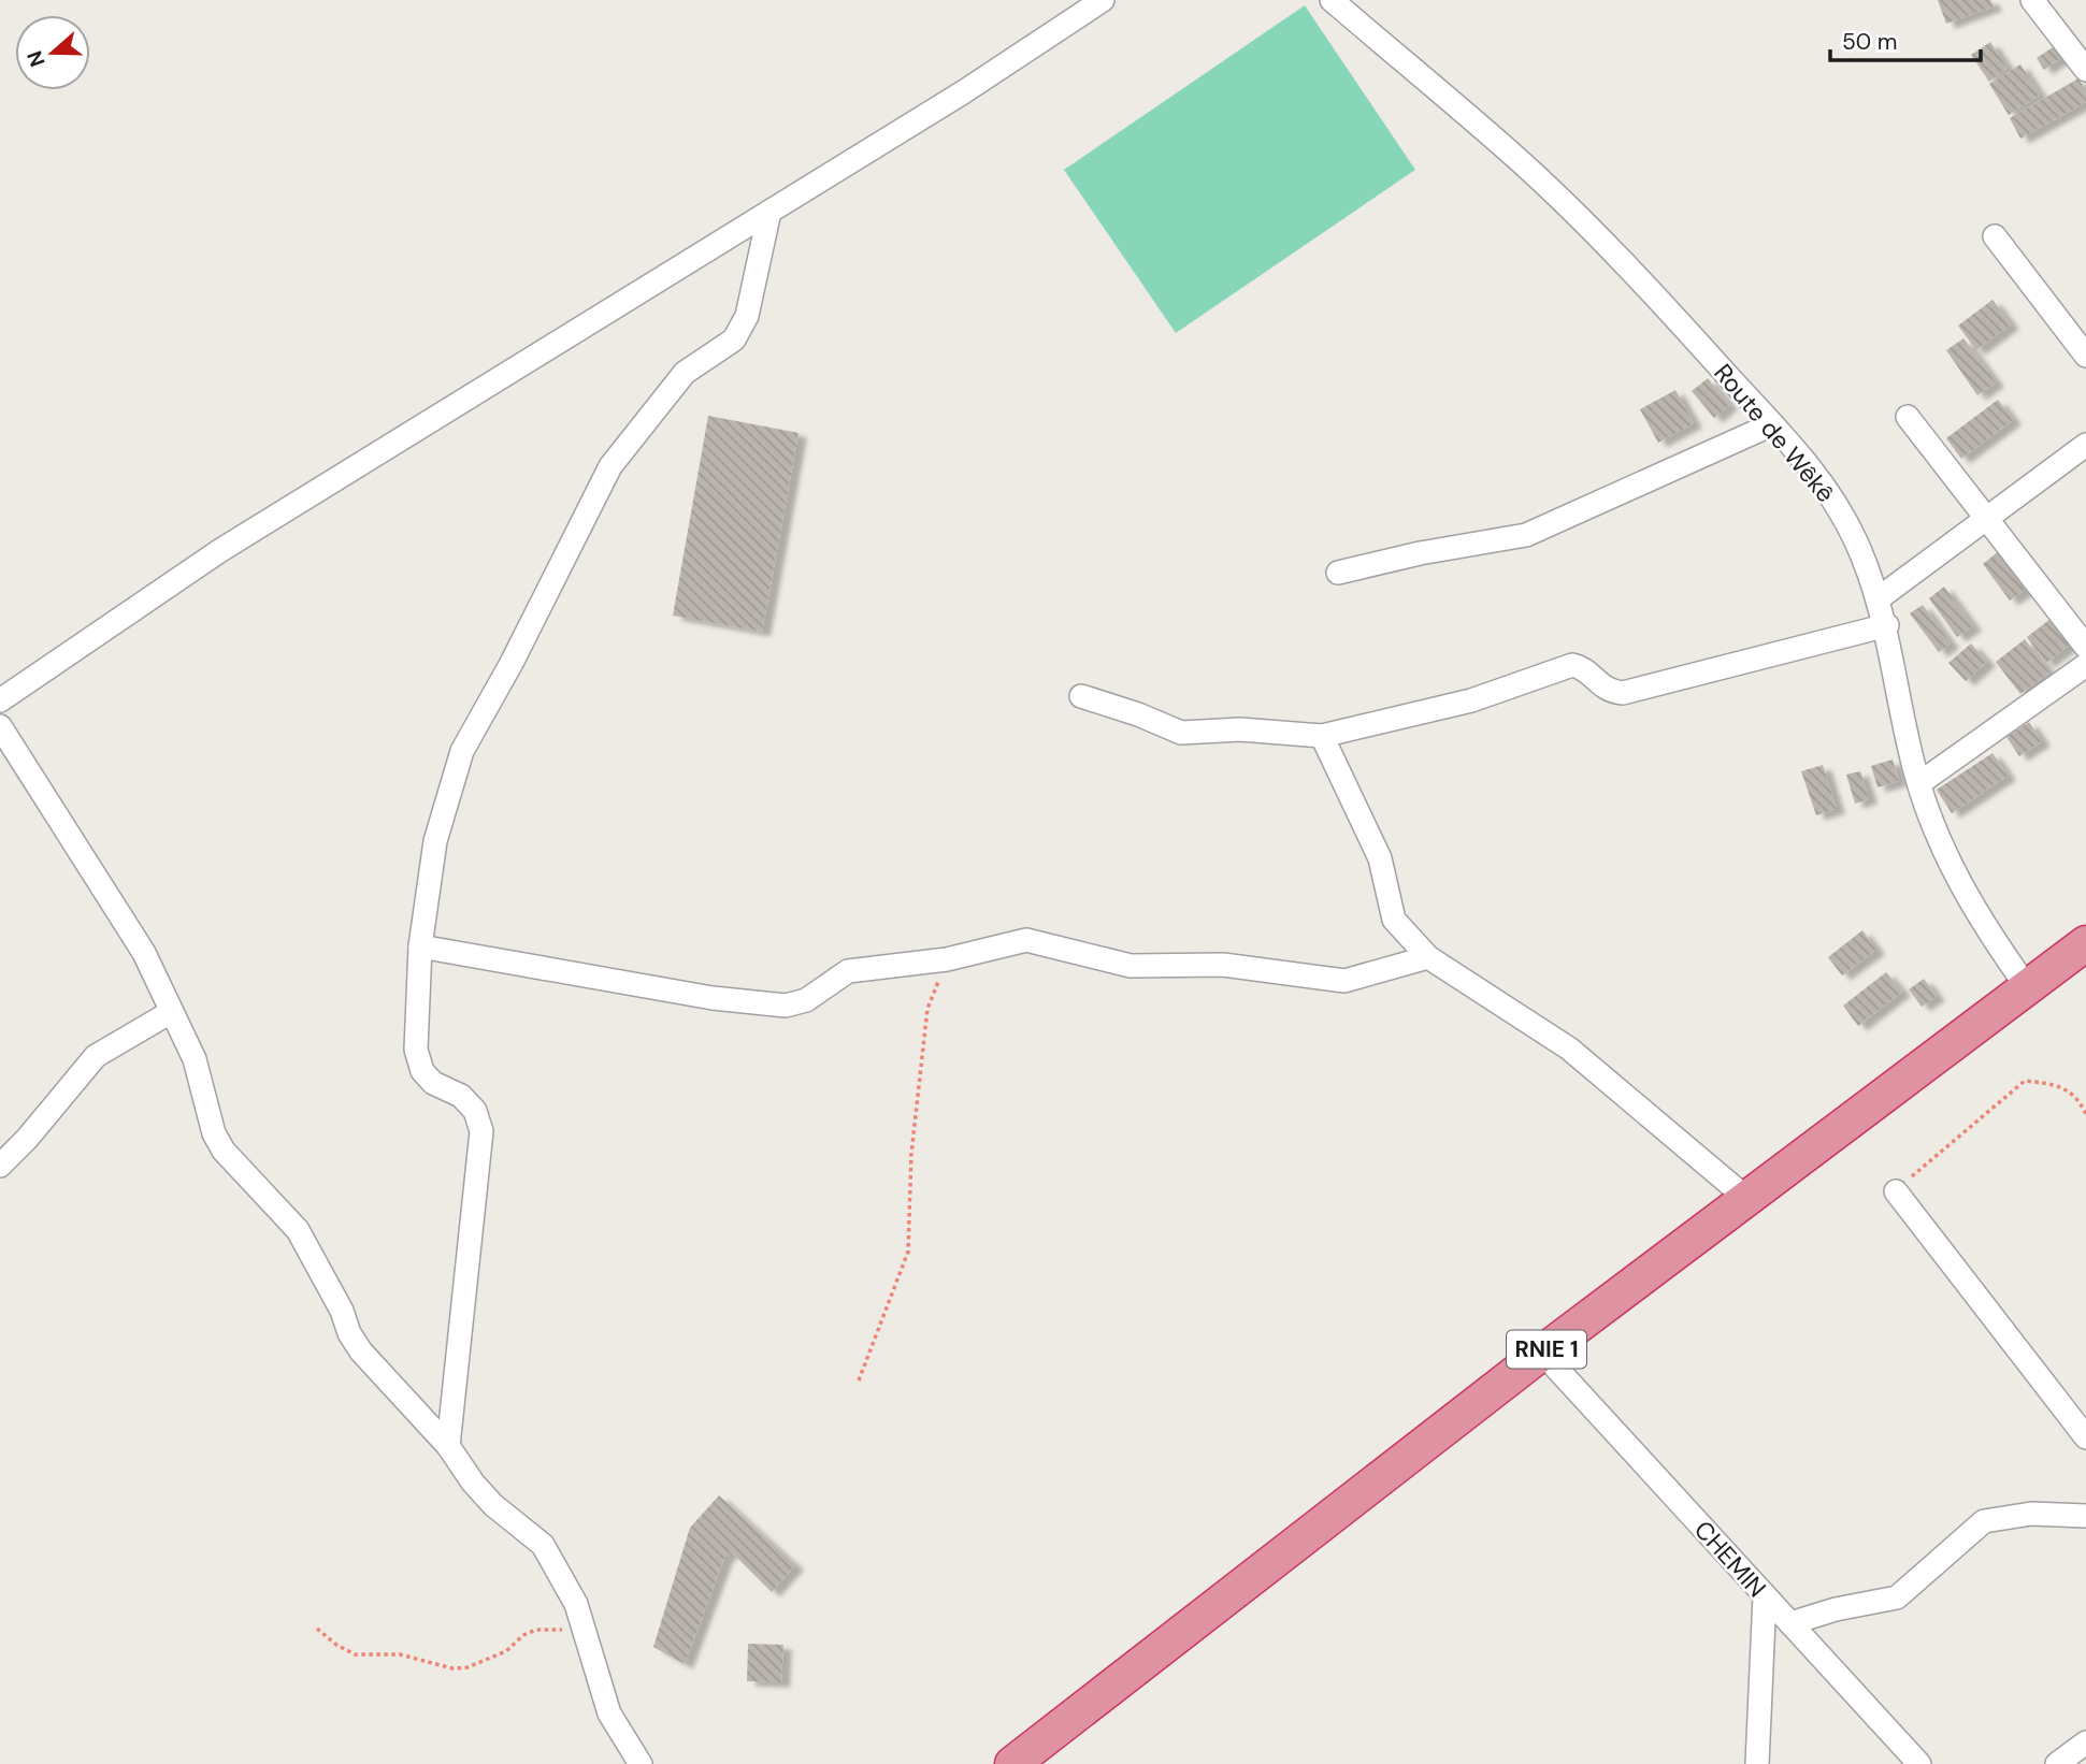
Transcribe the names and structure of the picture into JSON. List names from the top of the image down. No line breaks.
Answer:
{"streets":{"highway":["RNIE 1"],"street":["Route de Wêkê","CHEMIN"]},"crossings":[["Route de Wêkê","RNIE 1"],["RNIE 1","CHEMIN"]],"scale_bar":"50 m","north":"left"}
